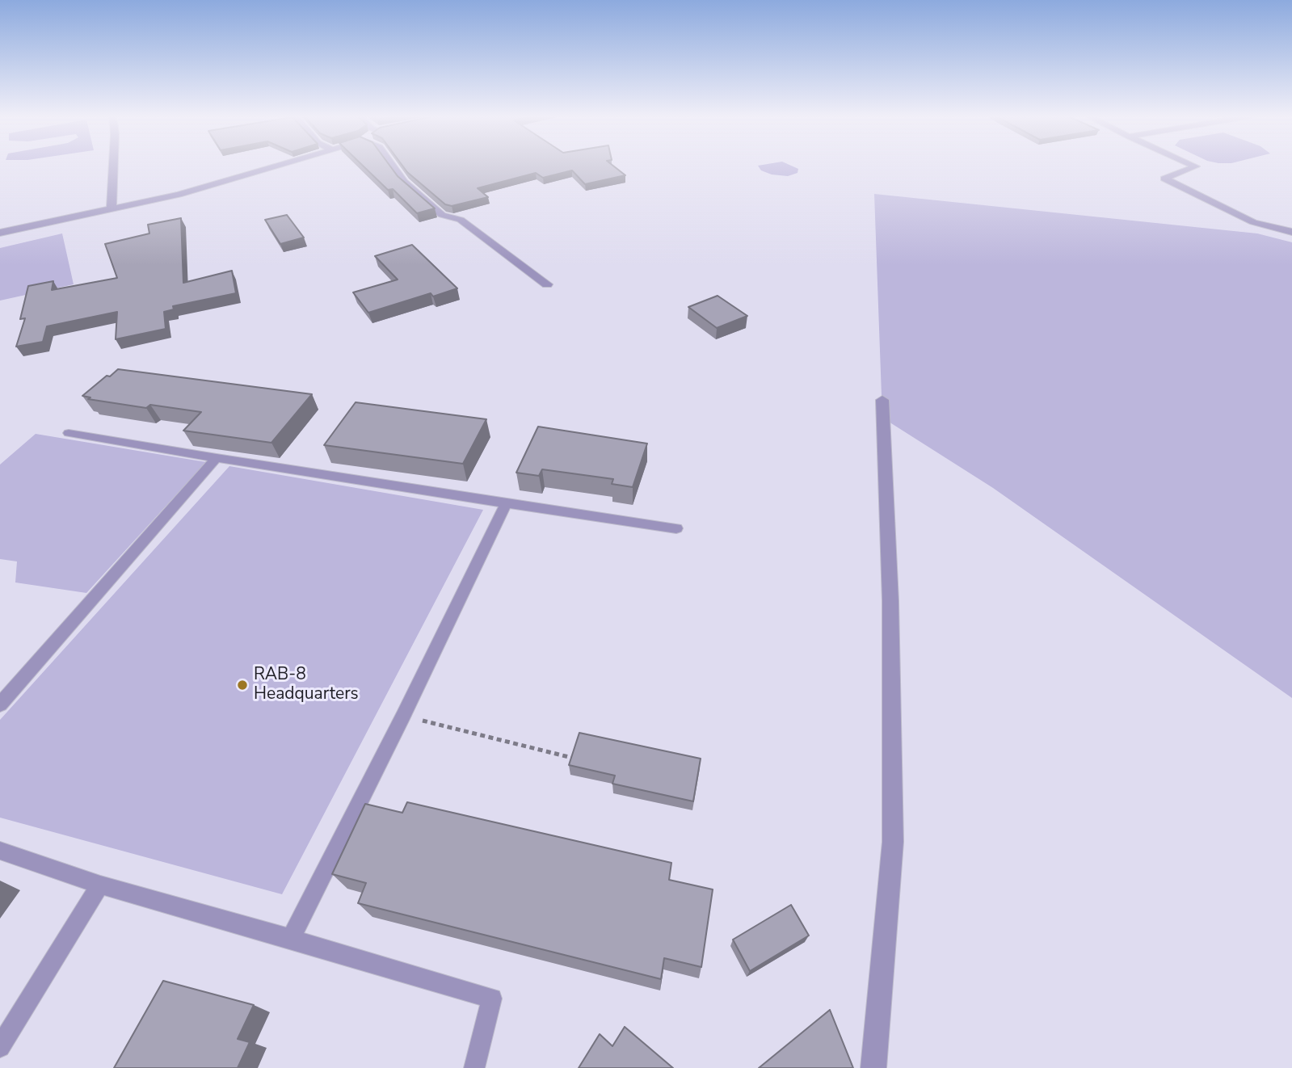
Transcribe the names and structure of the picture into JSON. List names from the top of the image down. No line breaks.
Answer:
{"places":["RAB-8 Headquarters"]}
